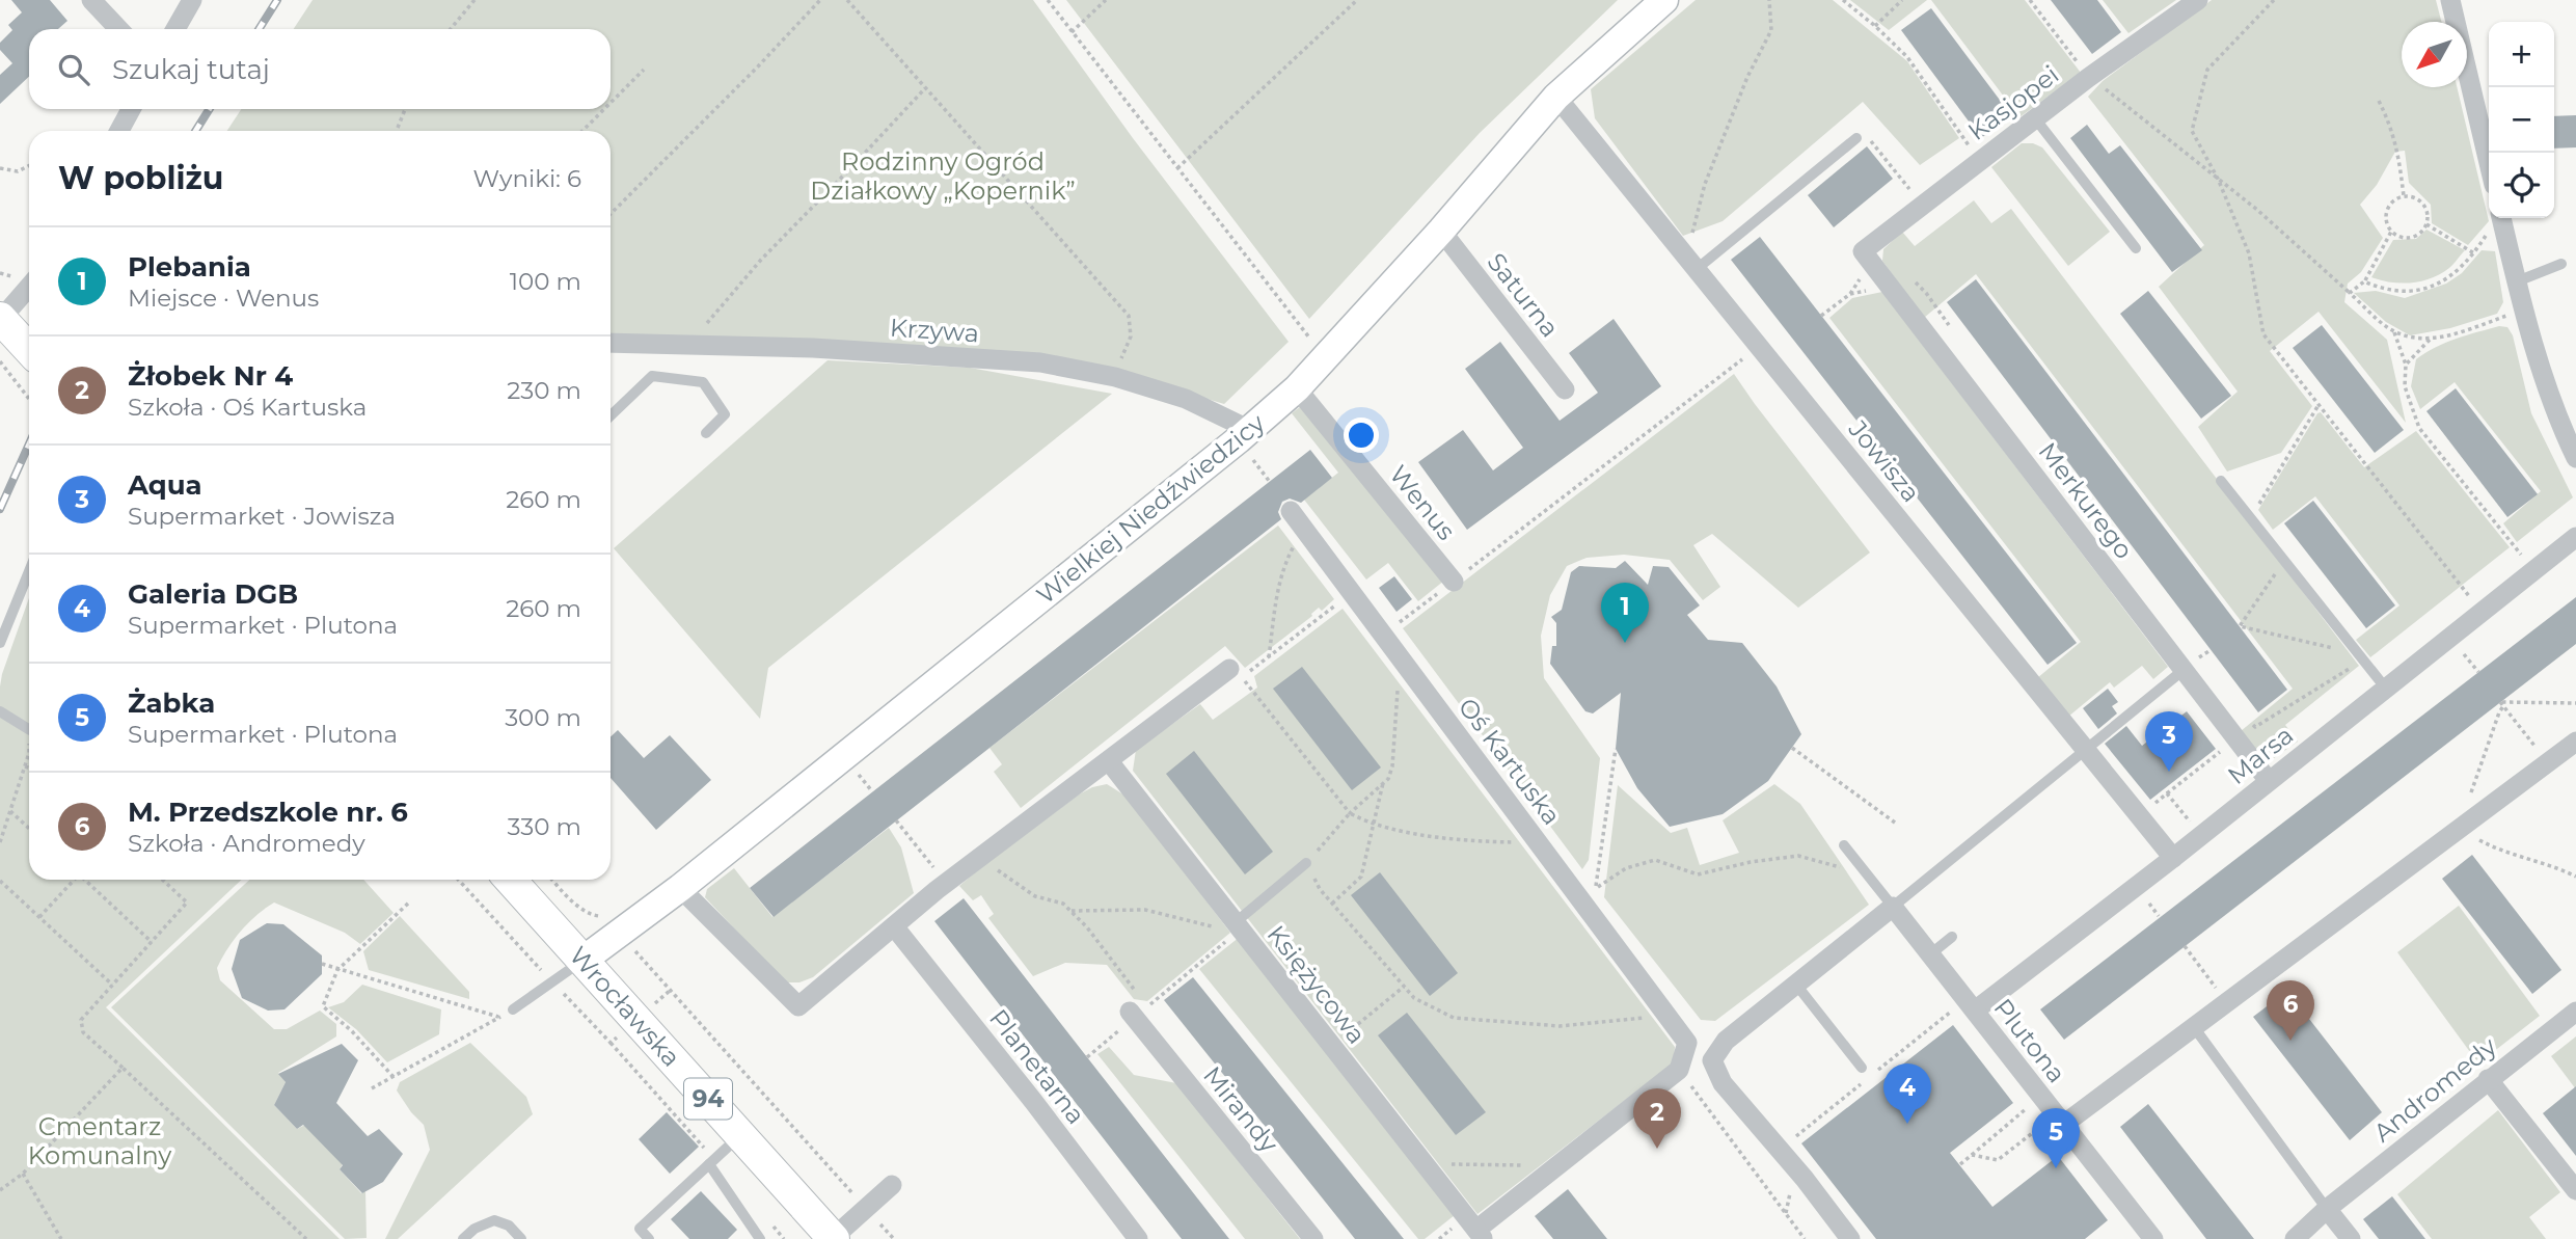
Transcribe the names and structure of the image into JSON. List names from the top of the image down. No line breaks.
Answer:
{"streets":{"main road":["Wrocławska","94"],"street":["Kasjopei","Saturna","Krzywa","Jowisza","Merkurego","Wenus","Wielkiej Niedźwiedzicy","Marsa","Oś Kartuska","Księżycowa","Plutona","Planetarna","Andromedy","Mirandy"]},"crossings":[["Kasjopei","Merkurego"],["Saturna","Wielkiej Niedźwiedzicy"],["Krzywa","Wielkiej Niedźwiedzicy"],["Jowisza","Wielkiej Niedźwiedzicy"],["Jowisza","Marsa"],["Merkurego","Marsa"],["Wenus","Wielkiej Niedźwiedzicy"],["Wielkiej Niedźwiedzicy","Wrocławska"],["Marsa","Plutona"]],"parks":["Rodzinny Ogród Działkowy „Kopernik”","Cmentarz Komunalny"],"north":"bottom left","page":{"map_buttons":["+","−"],"search":"Szukaj tutaj","heading":["W pobliżu","Wyniki: 6"],"list":[{"mark":"1","name":"Plebania","note":"Miejsce · Wenus","value":"100 m"},{"mark":"2","name":"Żłobek Nr 4","note":"Szkoła · Oś Kartuska","value":"230 m"},{"mark":"3","name":"Aqua","note":"Supermarket · Jowisza","value":"260 m"},{"mark":"4","name":"Galeria DGB","note":"Supermarket · Plutona","value":"260 m"},{"mark":"5","name":"Żabka","note":"Supermarket · Plutona","value":"300 m"},{"mark":"6","name":"M. Przedszkole nr. 6","note":"Szkoła · Andromedy","value":"330 m"}],"pins":["1","3","6","4","2","5"]}}
